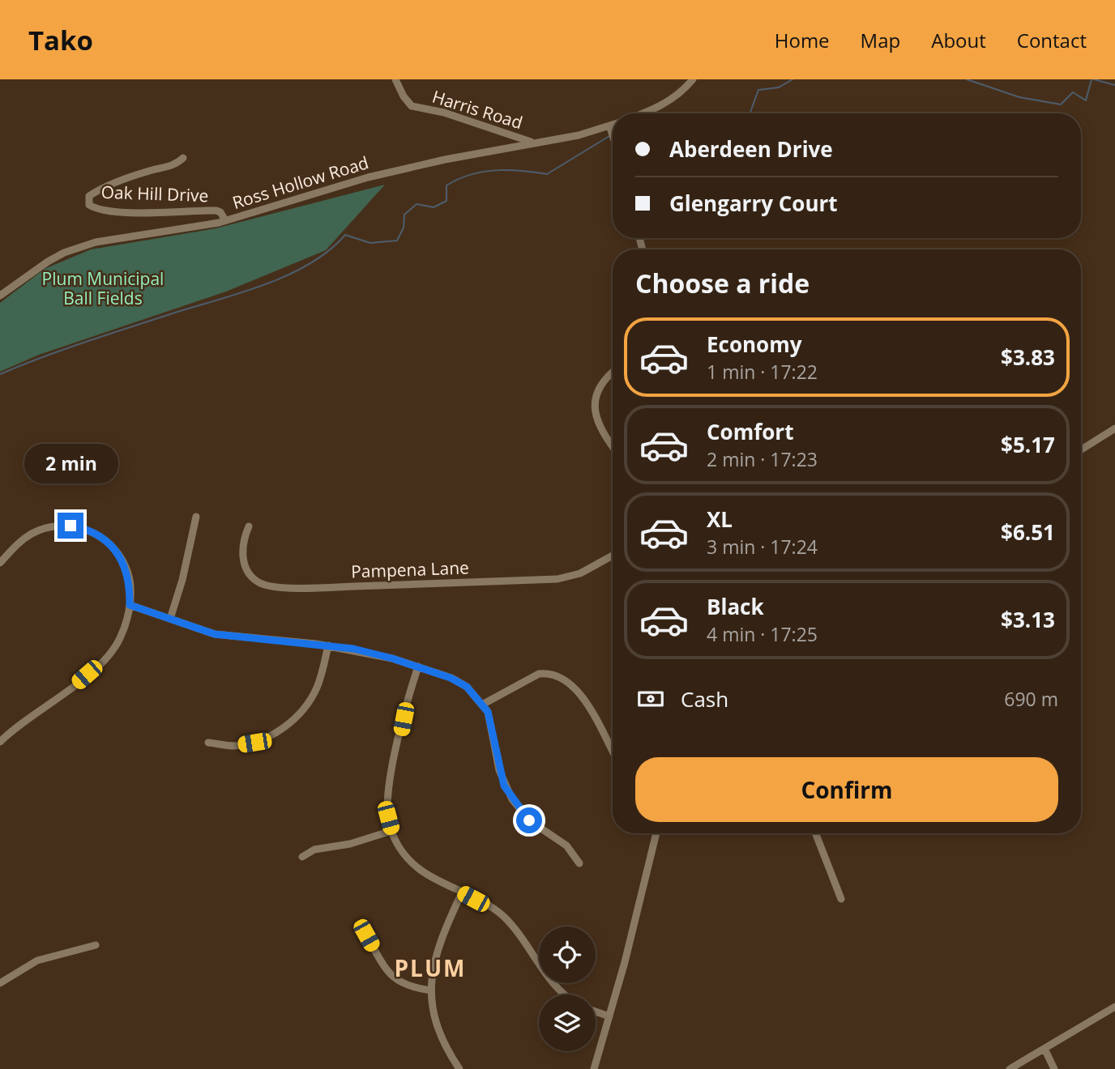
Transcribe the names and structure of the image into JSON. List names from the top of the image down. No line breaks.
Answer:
{"streets":{"street":["Harris Road","Ross Hollow Road","Oak Hill Drive","Pampena Lane"]},"crossings":[["Harris Road","Ross Hollow Road"],["Ross Hollow Road","Oak Hill Drive"]],"districts":["PLUM"],"parks":["Plum Municipal Ball Fields"],"page":{"header":"Tako","nav":["Home","Map","About","Contact"],"banner":["Aberdeen Drive","Glengarry Court"],"heading":"Choose a ride","list":[{"name":"Economy","note":"1 min · 17:22","value":"$3.83"},{"name":"Comfort","note":"2 min · 17:23","value":"$5.17"},{"name":"XL","note":"3 min · 17:24","value":"$6.51"},{"name":"Black","note":"4 min · 17:25","value":"$3.13"}],"bubble":"2 min","pay":["Cash","690 m"],"buttons":"Confirm"}}
